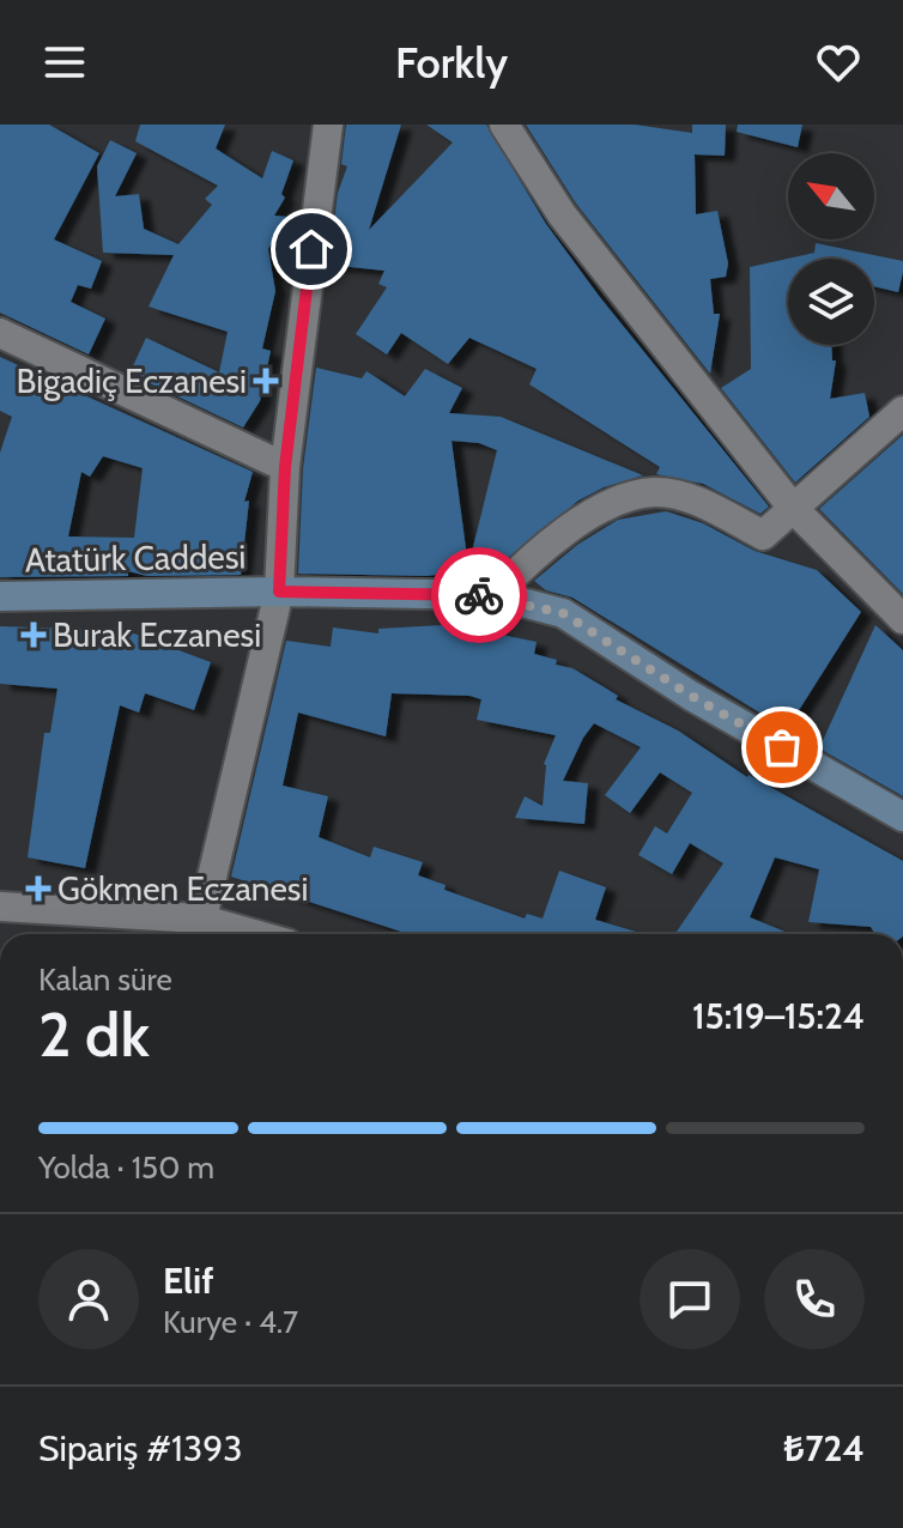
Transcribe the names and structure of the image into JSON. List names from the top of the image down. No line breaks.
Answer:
{"streets":{"main road":["Atatürk Caddesi"]},"places":{"health":["Bigadiç Eczanesi","Burak Eczanesi","Gökmen Eczanesi"]},"north":"top left","page":{"header":"Forkly","heading":["2 dk","Kalan süre","15:19–15:24"],"panel":["Elif","Kurye · 4.7","Sipariş #1393","₺724"],"bar":"Yolda · 150 m"}}
